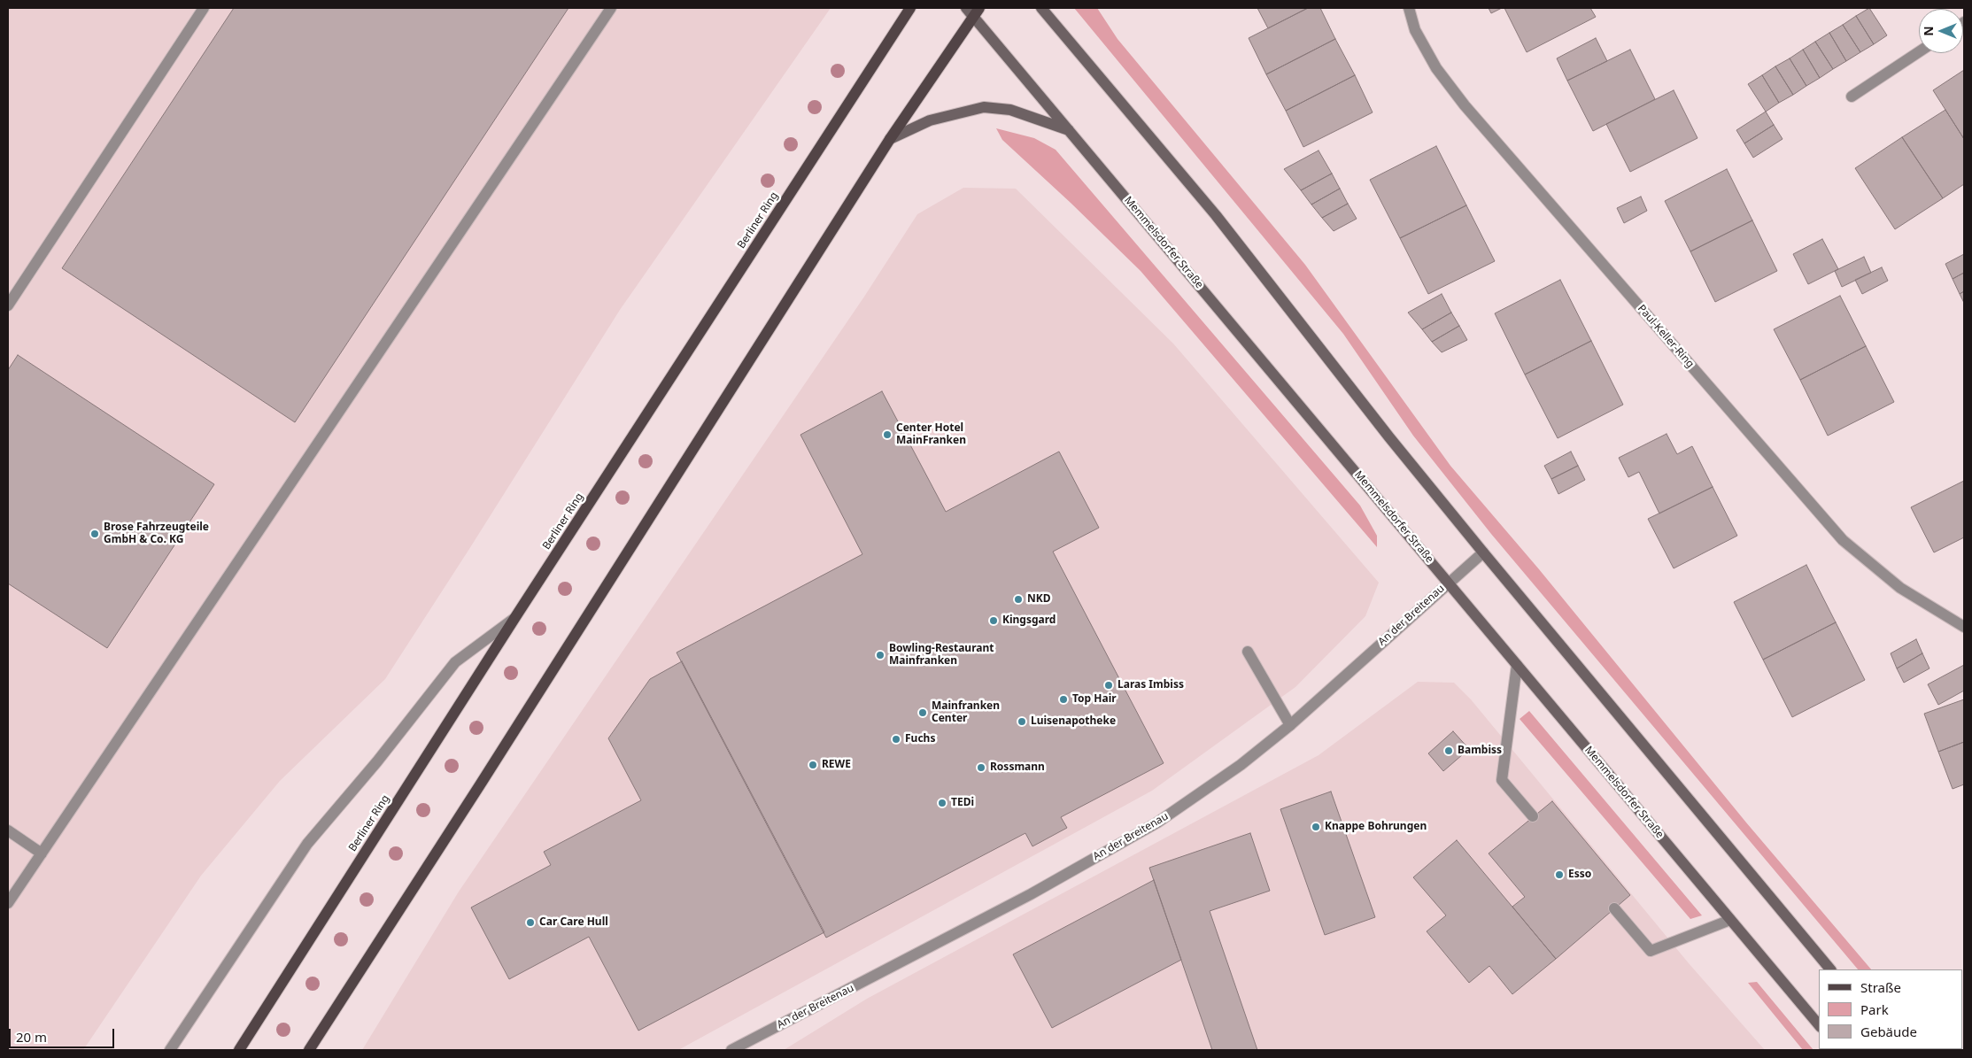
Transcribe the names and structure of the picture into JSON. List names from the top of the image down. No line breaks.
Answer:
{"streets":{"main road":["Berliner Ring","Memmelsdorfer Straße"],"street":["Paul-Keller-Ring","An der Breitenau"]},"crossings":[["Memmelsdorfer Straße","An der Breitenau"]],"places":["Center Hotel MainFranken","Brose Fahrzeugteile GmbH & Co. KG","NKD","Kingsgard","Bowling-Restaurant Mainfranken","Laras Imbiss","Top Hair","Mainfranken Center","Luisenapotheke","Fuchs","Bambiss","REWE","Rossmann","TEDi","Knappe Bohrungen","Esso","Car Care Hull"],"legend":["Straße","Park","Gebäude"],"scale_bar":"20 m","north":"left"}
